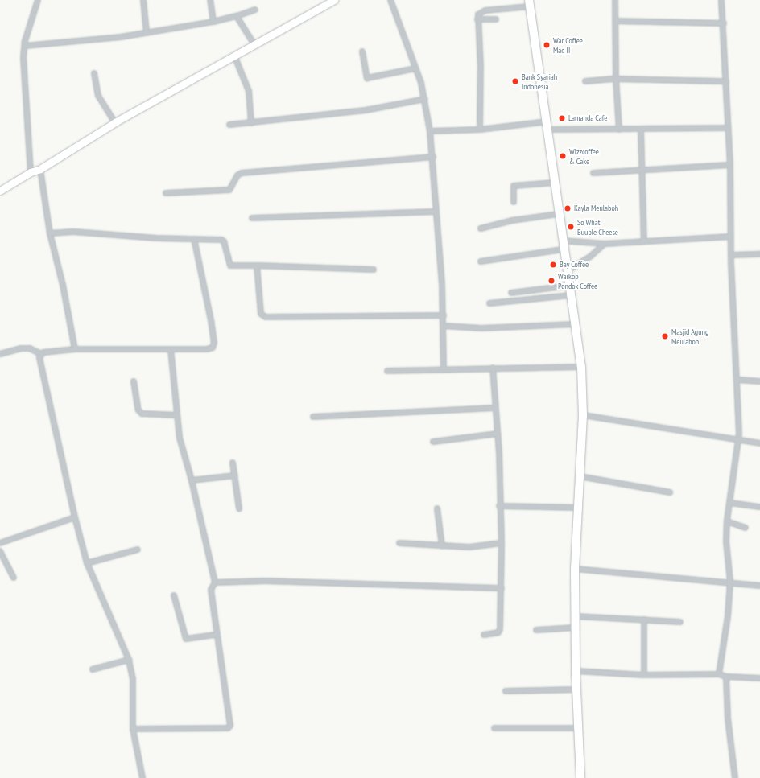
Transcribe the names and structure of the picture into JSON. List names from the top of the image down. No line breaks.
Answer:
{"places":["War Coffee Mae II","Bank Syariah Indonesia","Lamanda Cafe","Wizzcoffee & Cake","Kayla Meulaboh","So What Buuble Cheese","Bay Coffee","Warkop Pondok Coffee","Masjid Agung Meulaboh"]}
